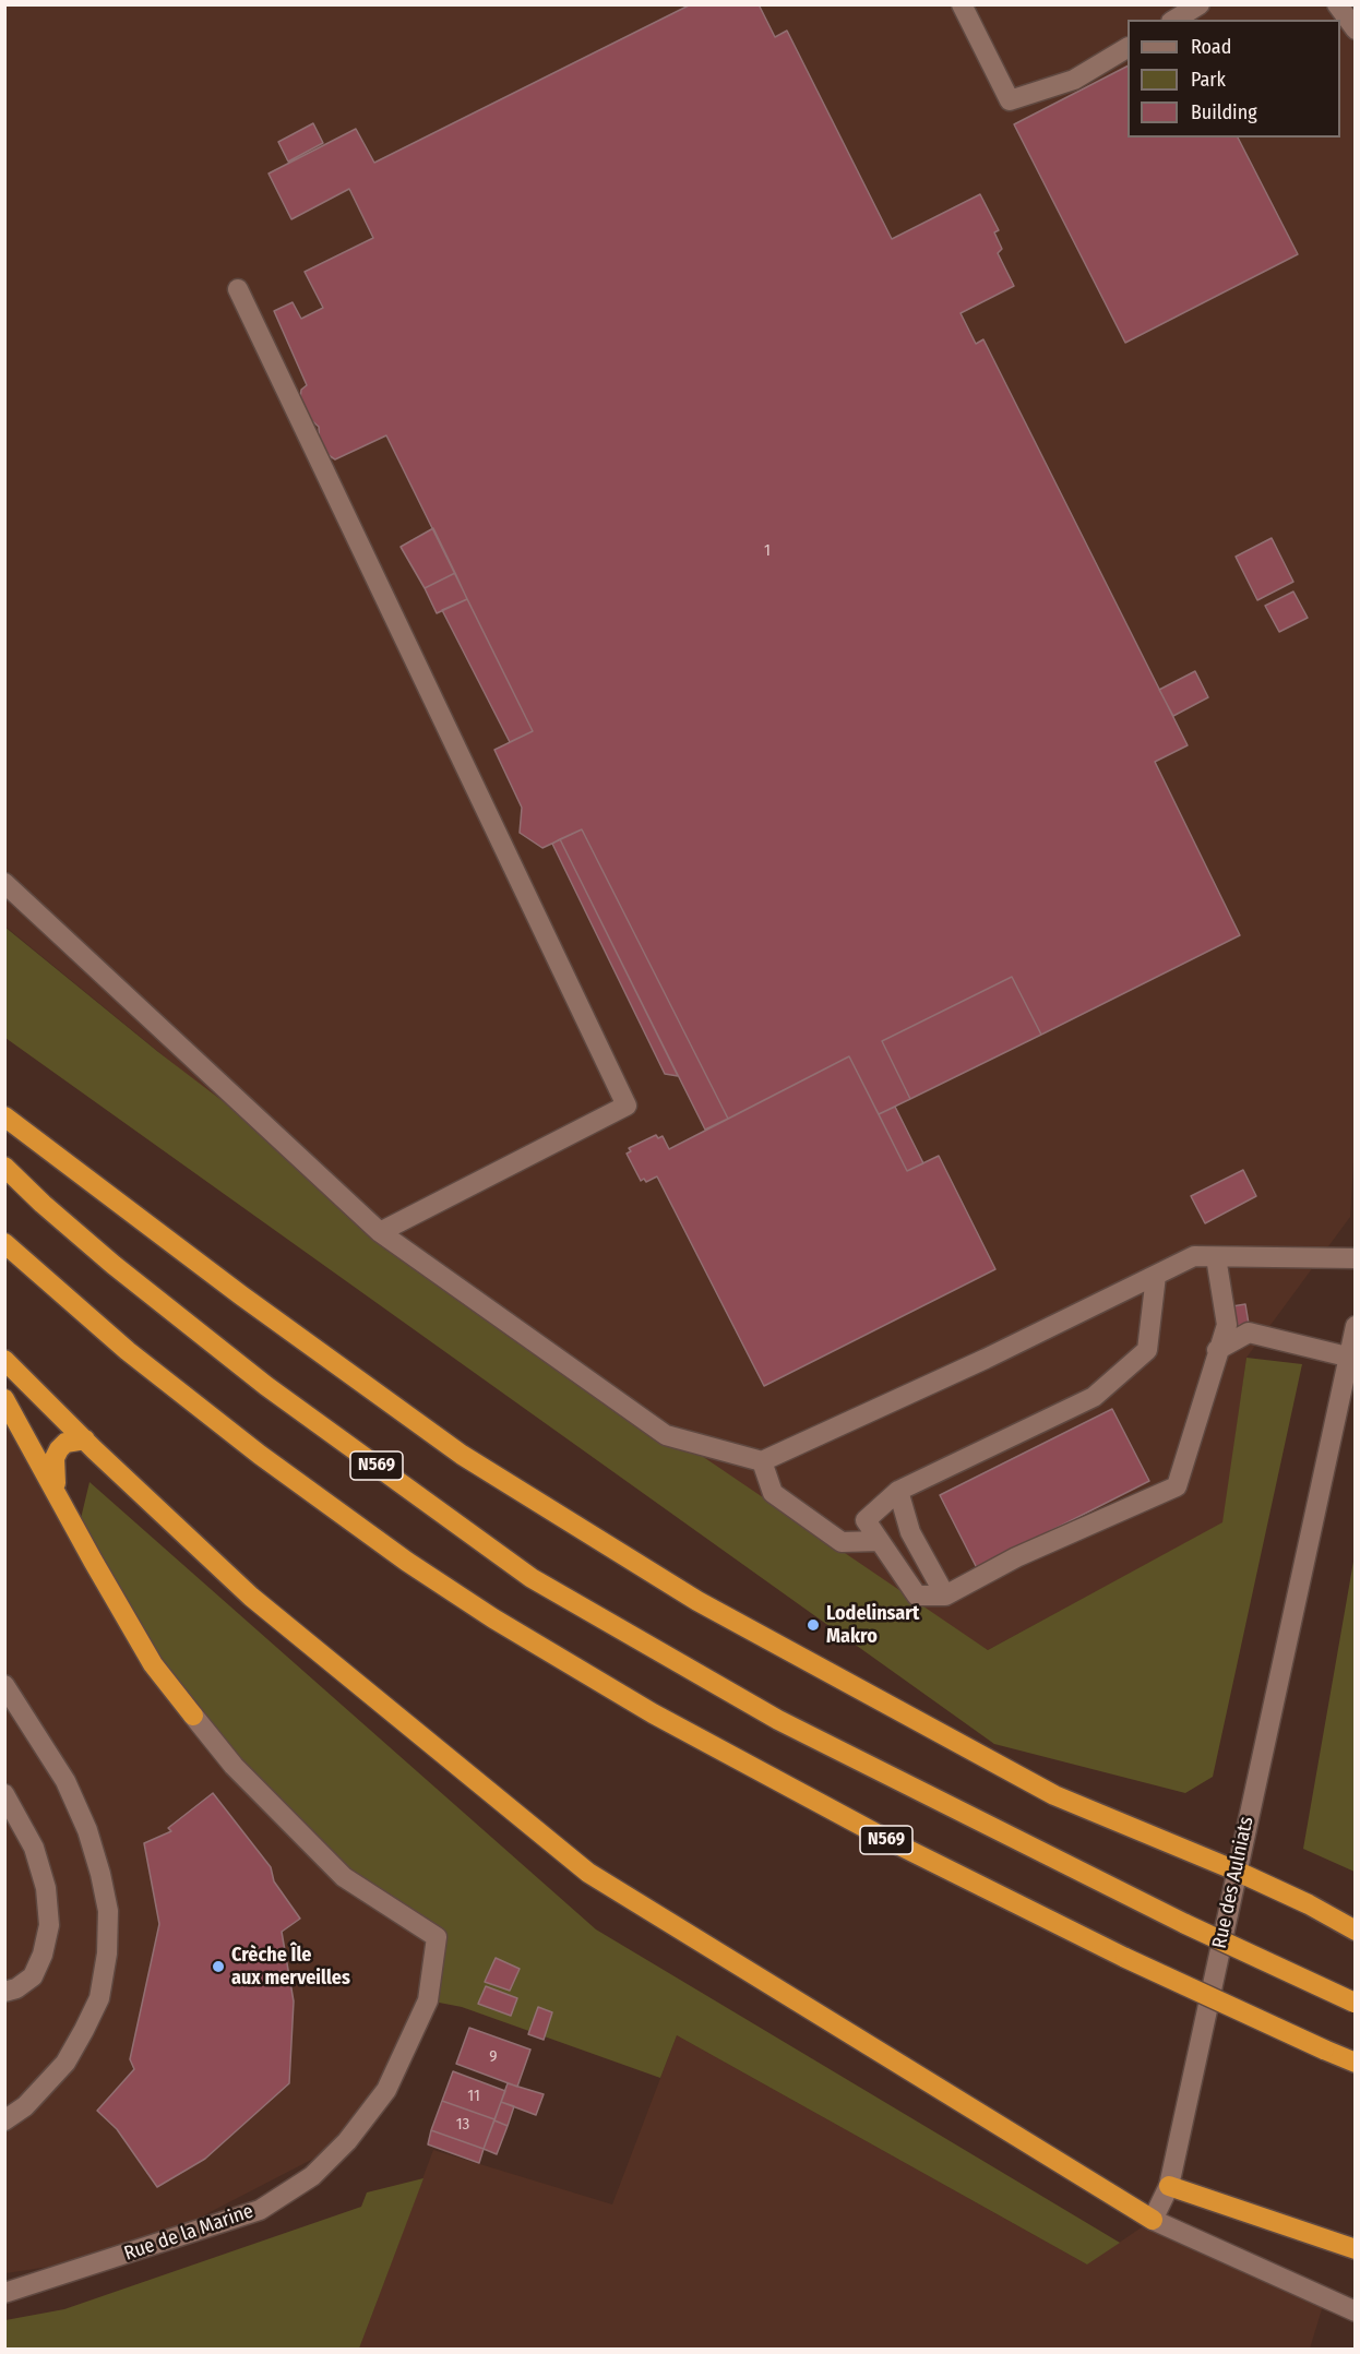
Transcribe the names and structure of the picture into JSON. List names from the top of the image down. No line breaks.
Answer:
{"streets":{"highway":["N569"],"street":["Rue des Aulniats","Rue de la Marine"]},"places":["Lodelinsart Makro","Crèche Île aux merveilles"],"house_numbers":["1","9","11","13"],"legend":["Road","Park","Building"]}
